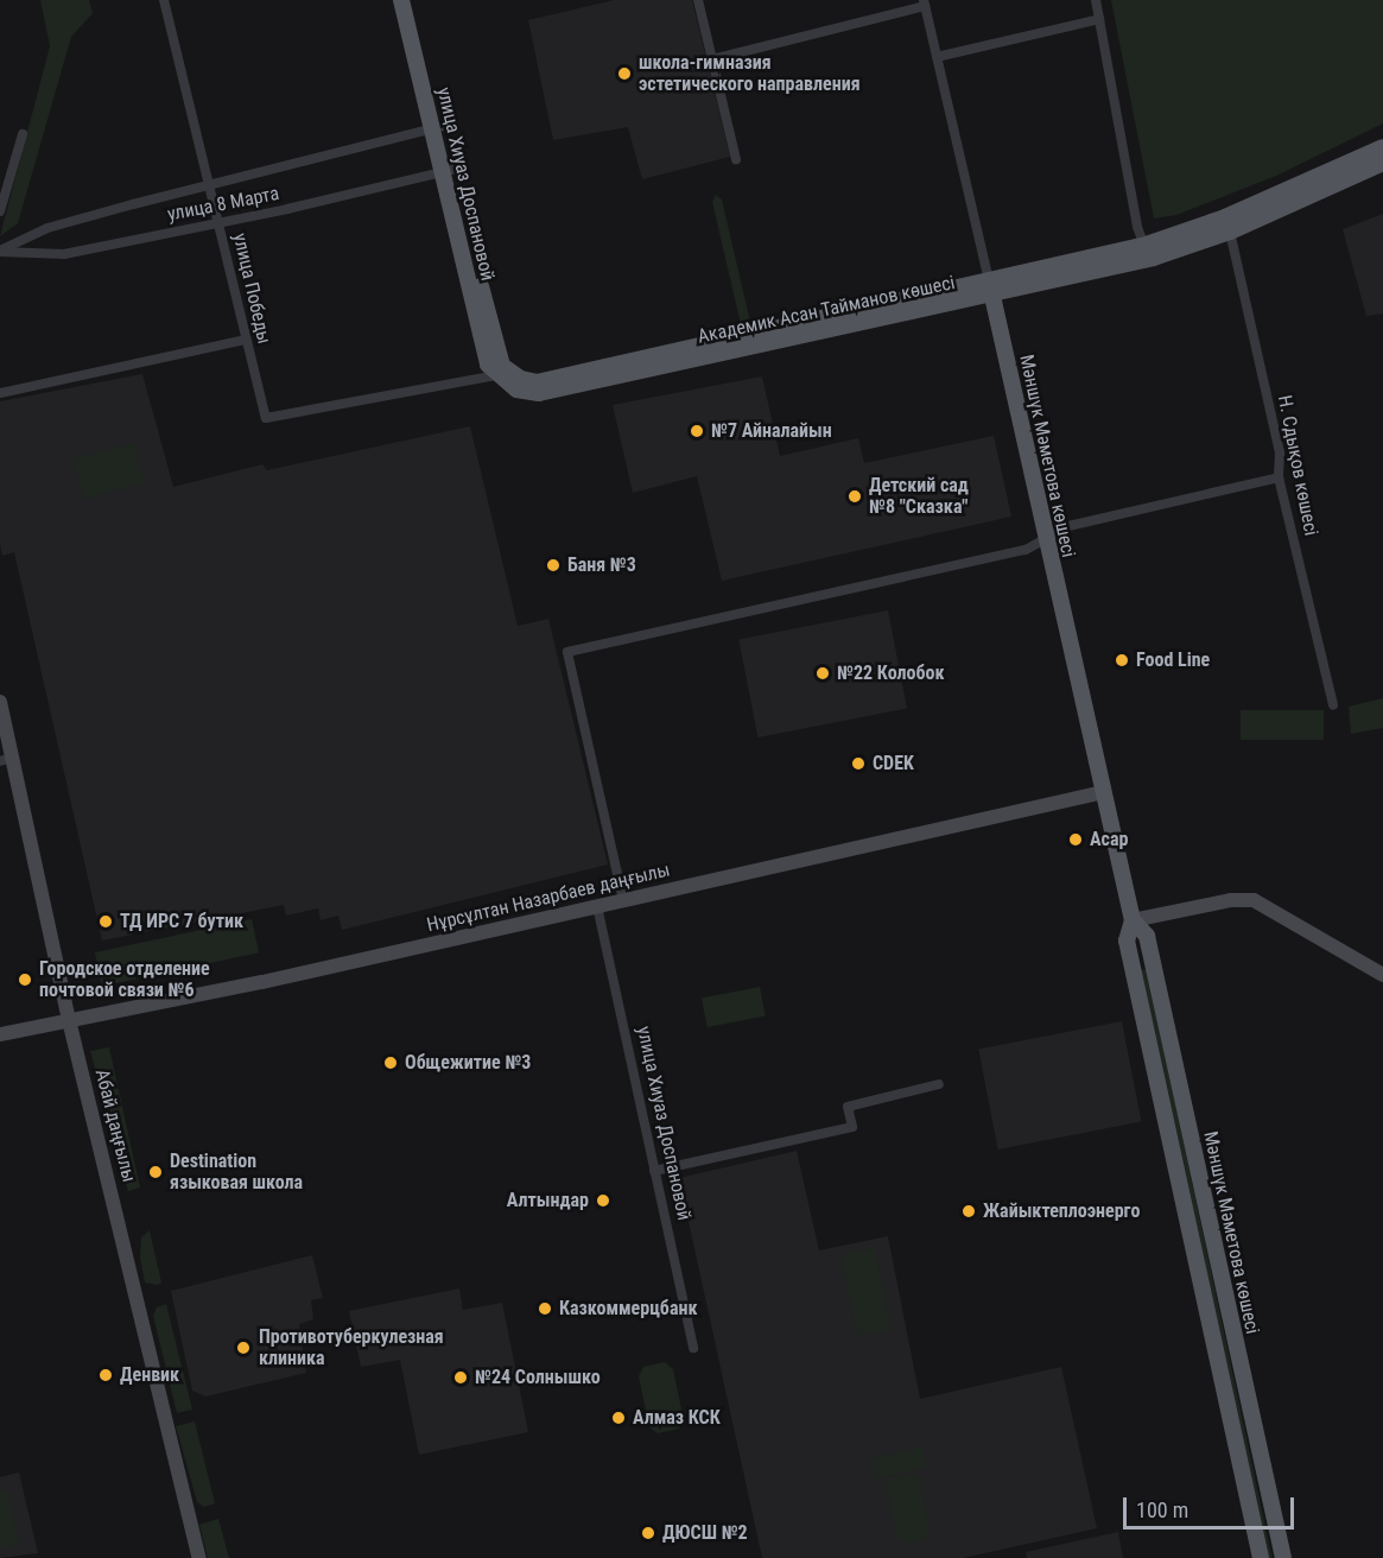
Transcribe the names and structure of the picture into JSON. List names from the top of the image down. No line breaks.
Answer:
{"streets":{"main road":["улица Хиуаз Доспановой","Академик Асан Тайманов көшесі","Мәншүк Мәметова көшесі","Нұрсұлтан Назарбаев даңғылы","Абай даңғылы"],"street":["улица 8 Марта","улица Победы","Н. Сдықов көшесі"]},"crossings":[["улица Хиуаз Доспановой","улица 8 Марта"],["улица Хиуаз Доспановой","Академик Асан Тайманов көшесі"],["улица Хиуаз Доспановой","Нұрсұлтан Назарбаев даңғылы"],["улица 8 Марта","улица Победы"],["улица Победы","Академик Асан Тайманов көшесі"],["Академик Асан Тайманов көшесі","Мәншүк Мәметова көшесі"],["Академик Асан Тайманов көшесі","Н. Сдықов көшесі"],["Мәншүк Мәметова көшесі","Нұрсұлтан Назарбаев даңғылы"],["Нұрсұлтан Назарбаев даңғылы","Абай даңғылы"]],"places":["школа-гимназия эстетического направления","№7 Айналайын","Детский сад №8 \"Сказка\"","Баня №3","Food Line","№22 Колобок","CDEK","Асар","ТД ИРС 7 бутик","Городское отделение почтовой связи №6","Общежитие №3","Destination языковая школа","Алтындар","Жайыктеплоэнерго","Казкоммерцбанк","Противотуберкулезная клиника","Денвик","№24 Солнышко","Алмаз КСК","ДЮСШ №2"],"scale_bar":"100 m"}
